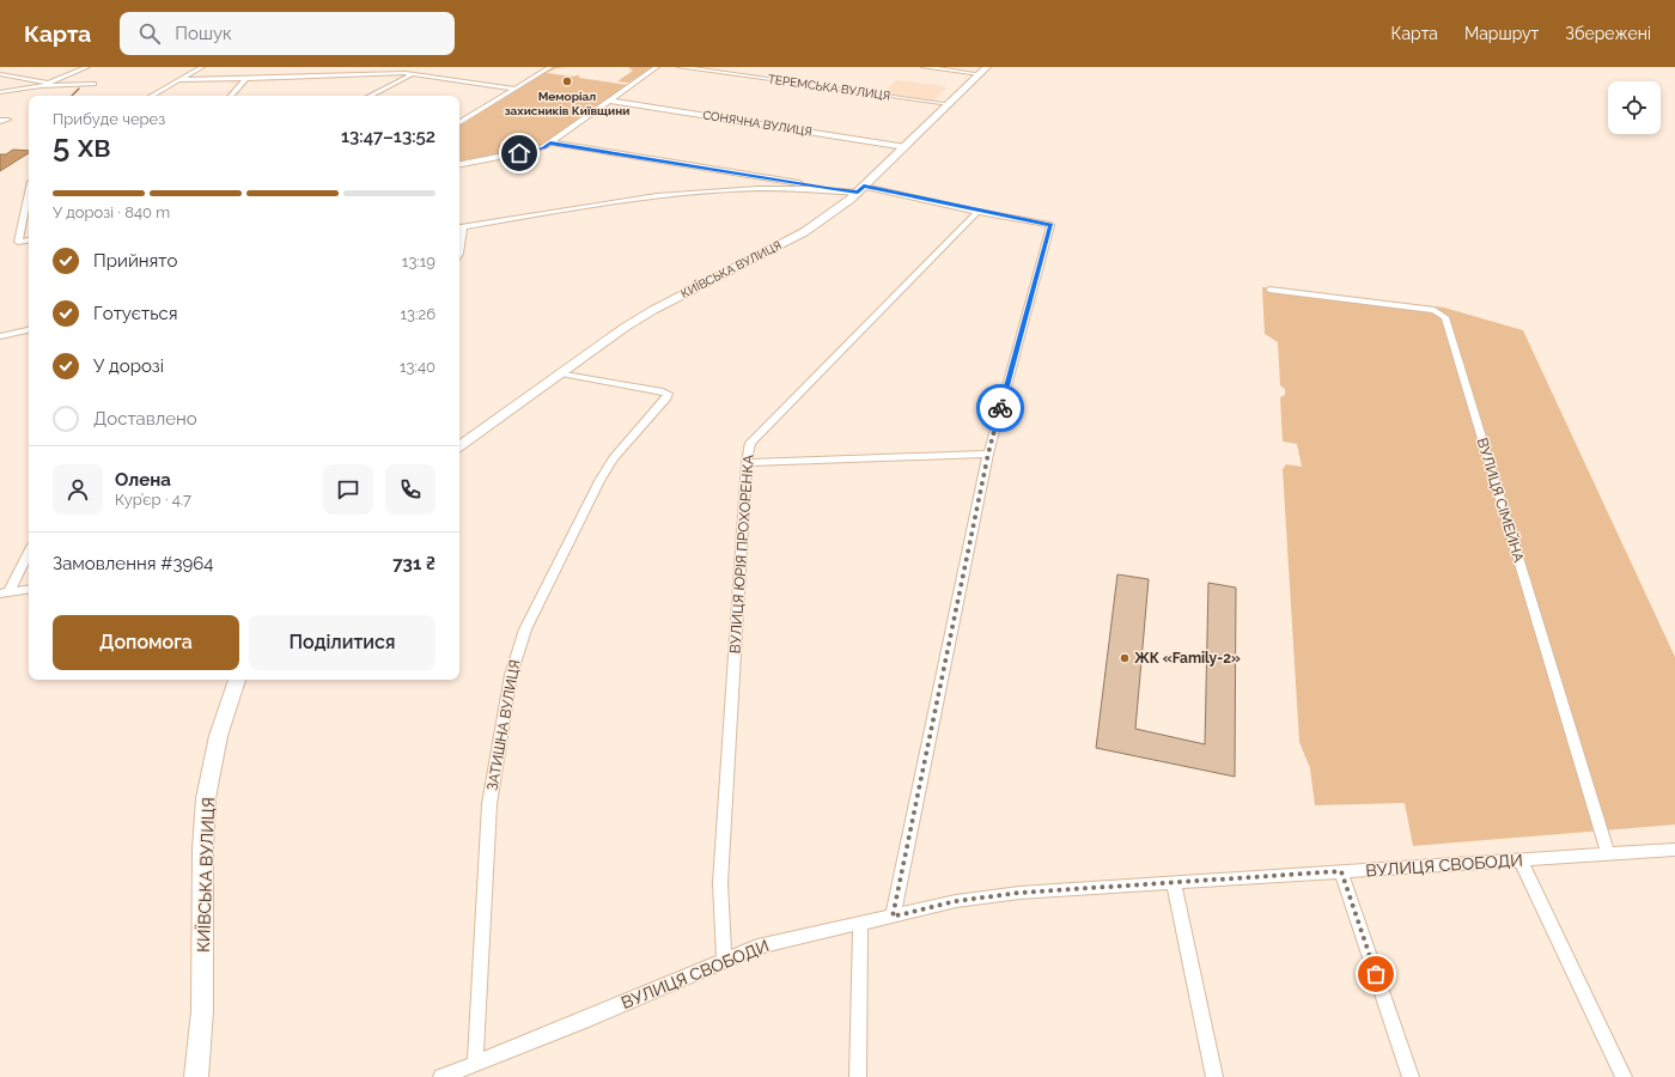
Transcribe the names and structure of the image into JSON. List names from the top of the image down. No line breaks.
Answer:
{"streets":{"street":["ТЕРЕМСЬКА ВУЛИЦЯ","СОНЯЧНА ВУЛИЦЯ","КИЇВСЬКА ВУЛИЦЯ","ВУЛИЦЯ СІМЕЙНА","ВУЛИЦЯ ЮРІЯ ПРОХОРЕНКА","ЗАТИШНА ВУЛИЦЯ","ВУЛИЦЯ СВОБОДИ"]},"crossings":[["ТЕРЕМСЬКА ВУЛИЦЯ","КИЇВСЬКА ВУЛИЦЯ"],["СОНЯЧНА ВУЛИЦЯ","КИЇВСЬКА ВУЛИЦЯ"],["КИЇВСЬКА ВУЛИЦЯ","ЗАТИШНА ВУЛИЦЯ"],["ВУЛИЦЯ СІМЕЙНА","ВУЛИЦЯ СВОБОДИ"],["ВУЛИЦЯ ЮРІЯ ПРОХОРЕНКА","ВУЛИЦЯ СВОБОДИ"],["ЗАТИШНА ВУЛИЦЯ","ВУЛИЦЯ СВОБОДИ"]],"places":["Меморіал захисників Київщини","ЖК «Family-2»"],"page":{"header":"Карта","search":"Пошук","nav":["Карта","Маршрут","Збережені"],"heading":["5 хв","Прибуде через","13:47–13:52"],"panel":["Олена","Кур’єр · 4.7","Замовлення #3964","731 ₴"],"bar":"У дорозі · 840 m","list":[["Прийнято","13:19"],["Готується","13:26"],["У дорозі","13:40"],"Доставлено"],"buttons":["Допомога","Поділитися"]}}
